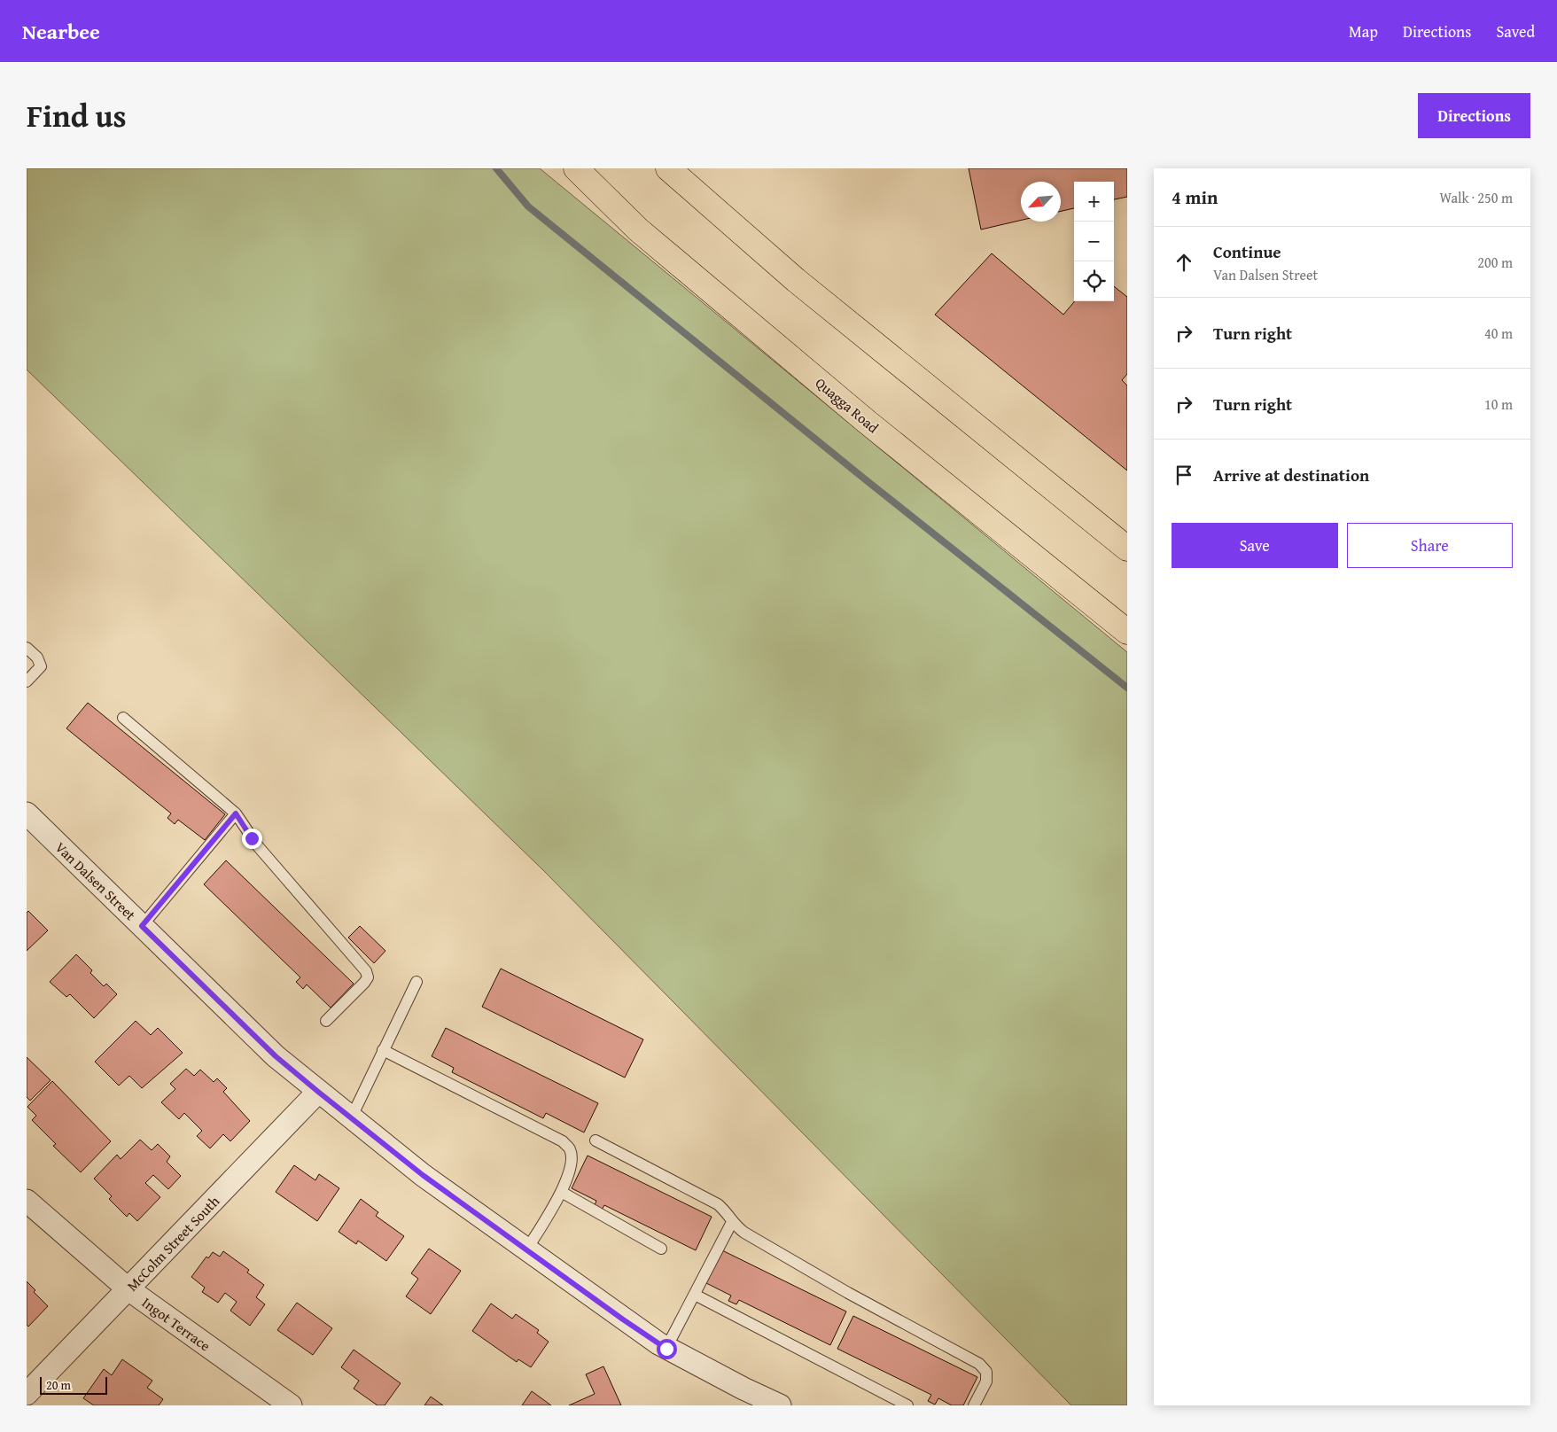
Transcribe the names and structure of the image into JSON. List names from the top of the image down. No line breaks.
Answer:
{"streets":{"main road":["Quagga Road"],"street":["Van Dalsen Street","McColm Street South","Ingot Terrace"]},"crossings":[["Van Dalsen Street","McColm Street South"],["McColm Street South","Ingot Terrace"]],"scale_bar":"20 m","north":"bottom left","page":{"header":"Nearbee","nav":["Map","Directions","Saved"],"title":"Find us","buttons":["Directions",["Save","Share"]],"heading":["4 min","Walk · 250 m"],"map_buttons":["+","−"],"list":[["Continue","Van Dalsen Street","200 m"],["Turn right","40 m"],["Turn right","10 m"],"Arrive at destination"],"scale":"20 m"}}
